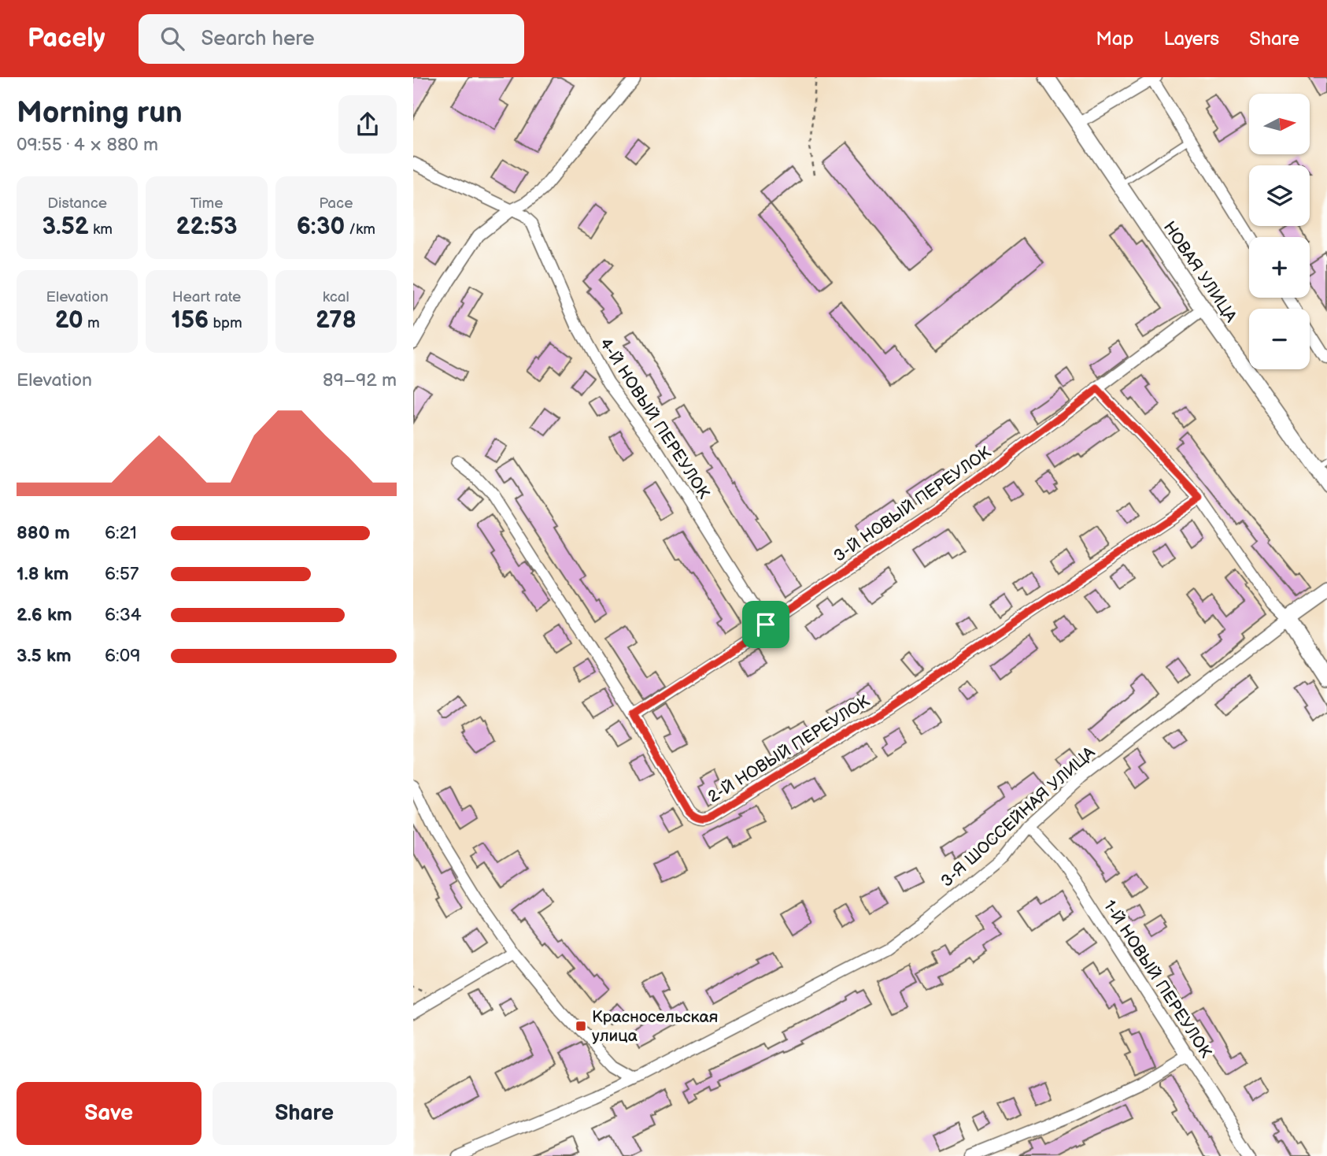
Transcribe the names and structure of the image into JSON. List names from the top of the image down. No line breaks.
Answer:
{"streets":{"street":["НОВАЯ УЛИЦА","4-Й НОВЫЙ ПЕРЕУЛОК","3-Й НОВЫЙ ПЕРЕУЛОК","2-Й НОВЫЙ ПЕРЕУЛОК","3-Я ШОССЕЙНАЯ УЛИЦА","1-Й НОВЫЙ ПЕРЕУЛОК"]},"crossings":[["НОВАЯ УЛИЦА","3-Й НОВЫЙ ПЕРЕУЛОК"],["4-Й НОВЫЙ ПЕРЕУЛОК","3-Й НОВЫЙ ПЕРЕУЛОК"],["3-Й НОВЫЙ ПЕРЕУЛОК","2-Й НОВЫЙ ПЕРЕУЛОК"],["3-Я ШОССЕЙНАЯ УЛИЦА","1-Й НОВЫЙ ПЕРЕУЛОК"]],"places":{"transit":["Красносельская улица"]},"north":"right","page":{"header":"Pacely","search":"Search here","nav":["Map","Layers","Share"],"heading":["Morning run","09:55 · 4 × 880 m"],"map_buttons":["+","−"],"stats":[["Distance","3.52 km"],["Time","22:53"],["Pace","6:30 /km"],["Elevation","20 m"],["Heart rate","156 bpm"],["kcal","278"]],"chart":["Elevation","89–92 m"],"list":[{"name":"880 m","note":"6:21"},{"name":"1.8 km","note":"6:57"},{"name":"2.6 km","note":"6:34"},{"name":"3.5 km","note":"6:09"}],"buttons":["Save","Share"]}}
